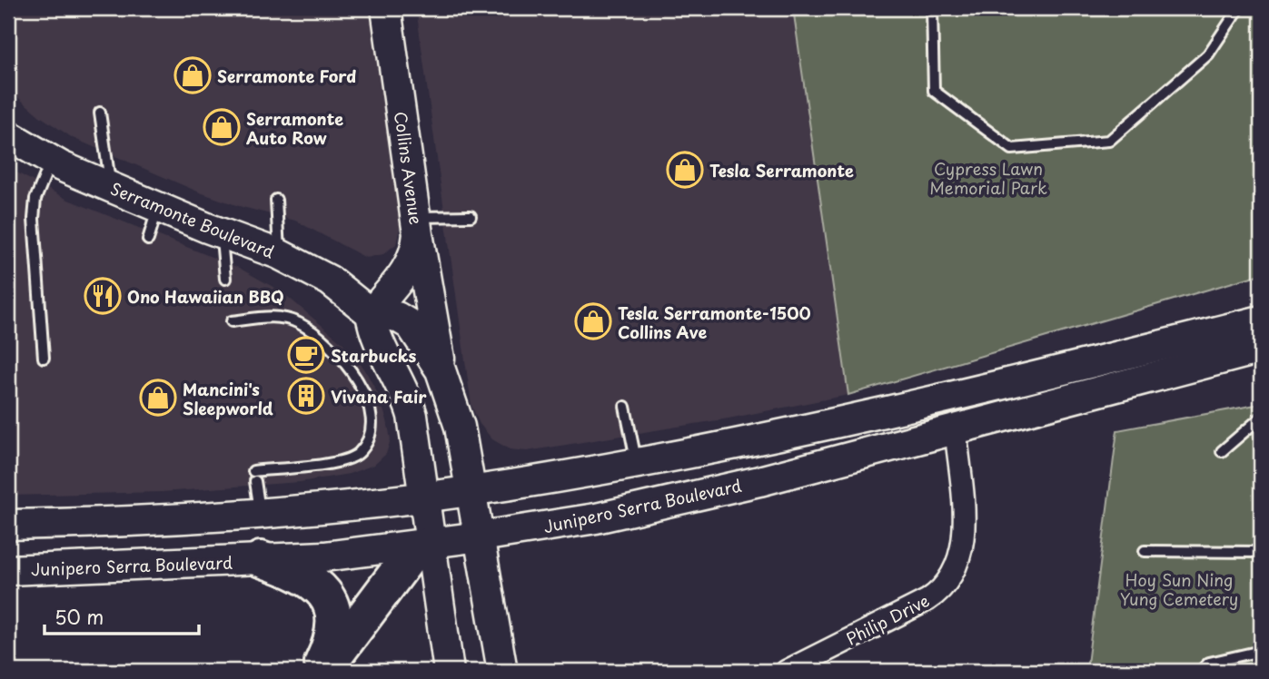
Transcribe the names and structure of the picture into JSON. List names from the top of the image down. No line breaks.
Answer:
{"streets":{"main road":["Collins Avenue","Serramonte Boulevard","Junipero Serra Boulevard"],"street":["Philip Drive"]},"crossings":[["Collins Avenue","Serramonte Boulevard"],["Serramonte Boulevard","Junipero Serra Boulevard"],["Junipero Serra Boulevard","Philip Drive"]],"parks":["Cypress Lawn Memorial Park","Hoy Sun Ning Yung Cemetery"],"places":{"shop":["Serramonte Ford","Serramonte Auto Row","Tesla Serramonte","Tesla Serramonte-1500 Collins Ave","Mancini's Sleepworld"],"restaurant":["Ono Hawaiian BBQ"],"cafe":["Starbucks"],"building":["Vivana Fair"]},"scale_bar":"50 m"}
